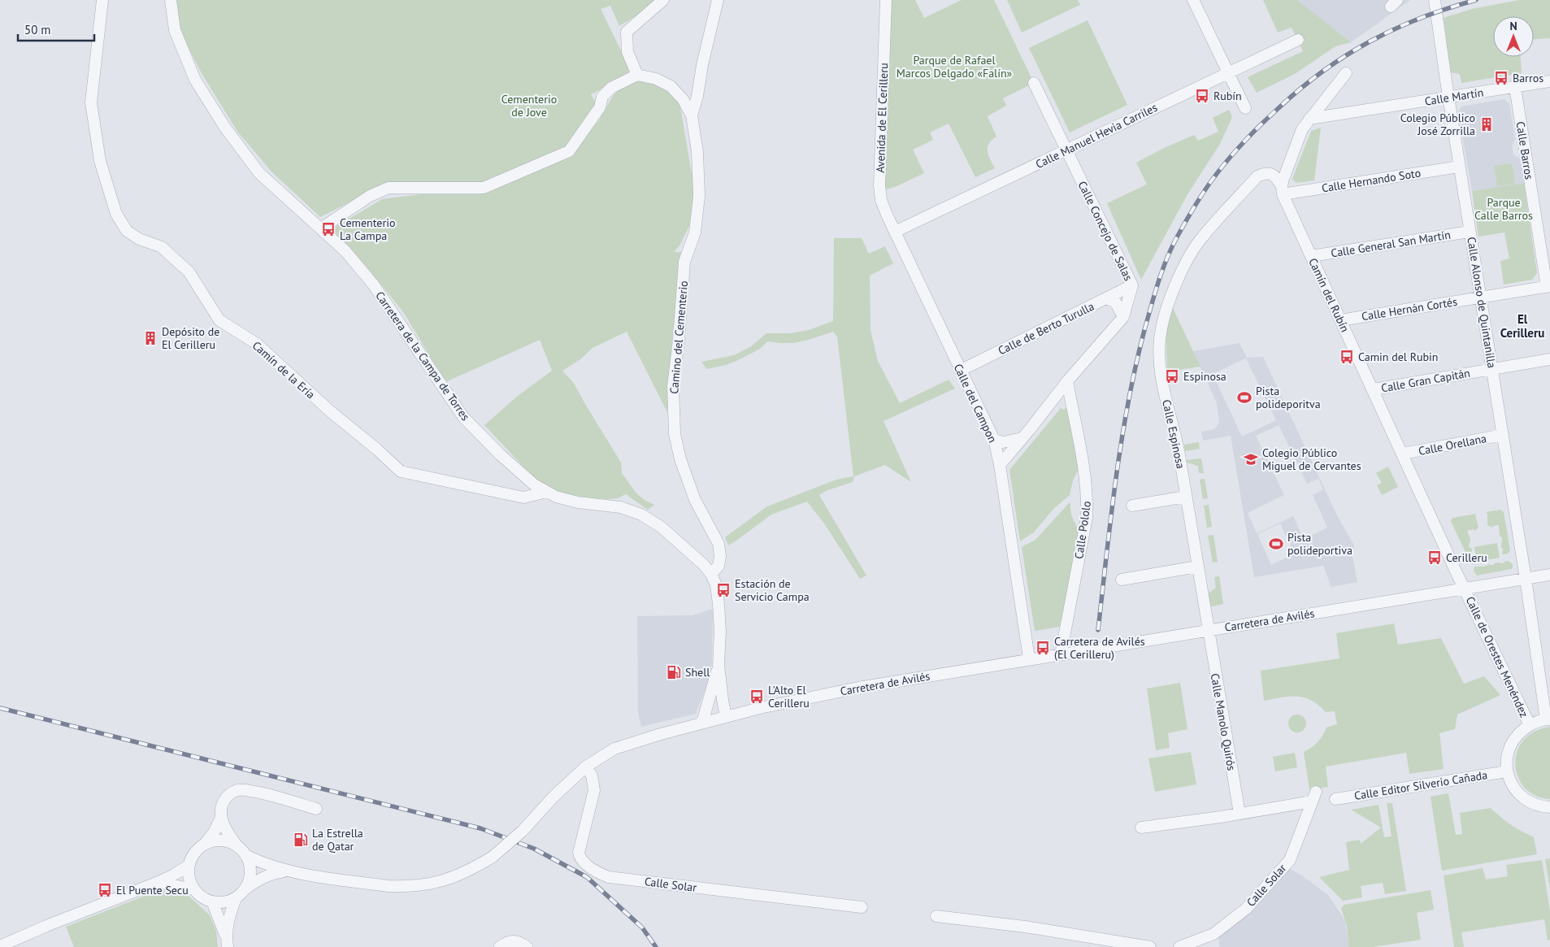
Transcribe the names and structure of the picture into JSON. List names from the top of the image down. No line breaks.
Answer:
{"streets":{"street":["Calle Martín","Avenida de El Cerilleru","Calle Manuel Hevia Carriles","Calle Barros","Calle Hernando Soto","Calle Concejo de Salas","Calle General San Martín","Camín del Rubín","Calle Alonso de Quintanilla","Calle Hernán Cortés","Calle de Berto Turulla","Camino del Cementerio","Carretera de la Campa de Torres","Camín de la Ería","Calle Gran Capitán","Calle del Campon","Calle Espinosa","Calle Orellana","Calle Pololo","Carretera de Avilés","Calle de Orestes Menéndez","Calle Manolo Quirós","Calle Editor Silverio Cañada","Calle Solar"]},"crossings":[["Calle Martín","Calle Barros"],["Calle Martín","Calle Alonso de Quintanilla"],["Avenida de El Cerilleru","Calle Manuel Hevia Carriles"],["Avenida de El Cerilleru","Calle del Campon"],["Calle Manuel Hevia Carriles","Calle Concejo de Salas"],["Calle Manuel Hevia Carriles","Calle del Campon"],["Calle Barros","Calle Hernán Cortés"],["Calle Hernando Soto","Camín del Rubín"],["Calle Hernando Soto","Calle Alonso de Quintanilla"],["Calle Hernando Soto","Calle Espinosa"],["Calle Concejo de Salas","Calle de Berto Turulla"],["Calle Concejo de Salas","Calle del Campon"],["Calle Concejo de Salas","Calle Pololo"],["Calle General San Martín","Camín del Rubín"],["Calle General San Martín","Calle Alonso de Quintanilla"],["Camín del Rubín","Calle Hernán Cortés"],["Camín del Rubín","Calle Gran Capitán"],["Camín del Rubín","Calle Espinosa"],["Camín del Rubín","Calle Orellana"],["Camín del Rubín","Carretera de Avilés"],["Camín del Rubín","Calle de Orestes Menéndez"],["Calle Alonso de Quintanilla","Calle Hernán Cortés"],["Calle Alonso de Quintanilla","Calle Gran Capitán"],["Calle Alonso de Quintanilla","Calle Orellana"],["Calle Alonso de Quintanilla","Carretera de Avilés"],["Calle de Berto Turulla","Calle del Campon"],["Camino del Cementerio","Carretera de la Campa de Torres"],["Carretera de la Campa de Torres","Camín de la Ería"],["Carretera de la Campa de Torres","Carretera de Avilés"],["Calle del Campon","Carretera de Avilés"],["Calle Espinosa","Carretera de Avilés"],["Calle Espinosa","Calle Manolo Quirós"],["Calle Pololo","Carretera de Avilés"],["Carretera de Avilés","Calle de Orestes Menéndez"],["Carretera de Avilés","Calle Manolo Quirós"],["Carretera de Avilés","Calle Solar"],["Calle Manolo Quirós","Calle Solar"]],"districts":["El Cerilleru"],"parks":["Parque de Rafael Marcos Delgado «Falín»","Cementerio de Jove","Parque Calle Barros"],"places":{"bus stop":["Barros","Rubín","Cementerio La Campa","Camin del Rubin","Espinosa","Cerilleru","Estación de Servicio Campa","Carretera de Avilés (El Cerilleru)","L'Alto El Cerilleru","El Puente Secu"],"building":["Colegio Público José Zorrilla","Depósito de El Cerilleru"],"sports":["Pista polideporitva","Pista polideportiva"],"school or university":["Colegio Público Miguel de Cervantes"],"fuel station":["Shell","La Estrella de Qatar"]},"scale_bar":"50 m","north":"top"}
